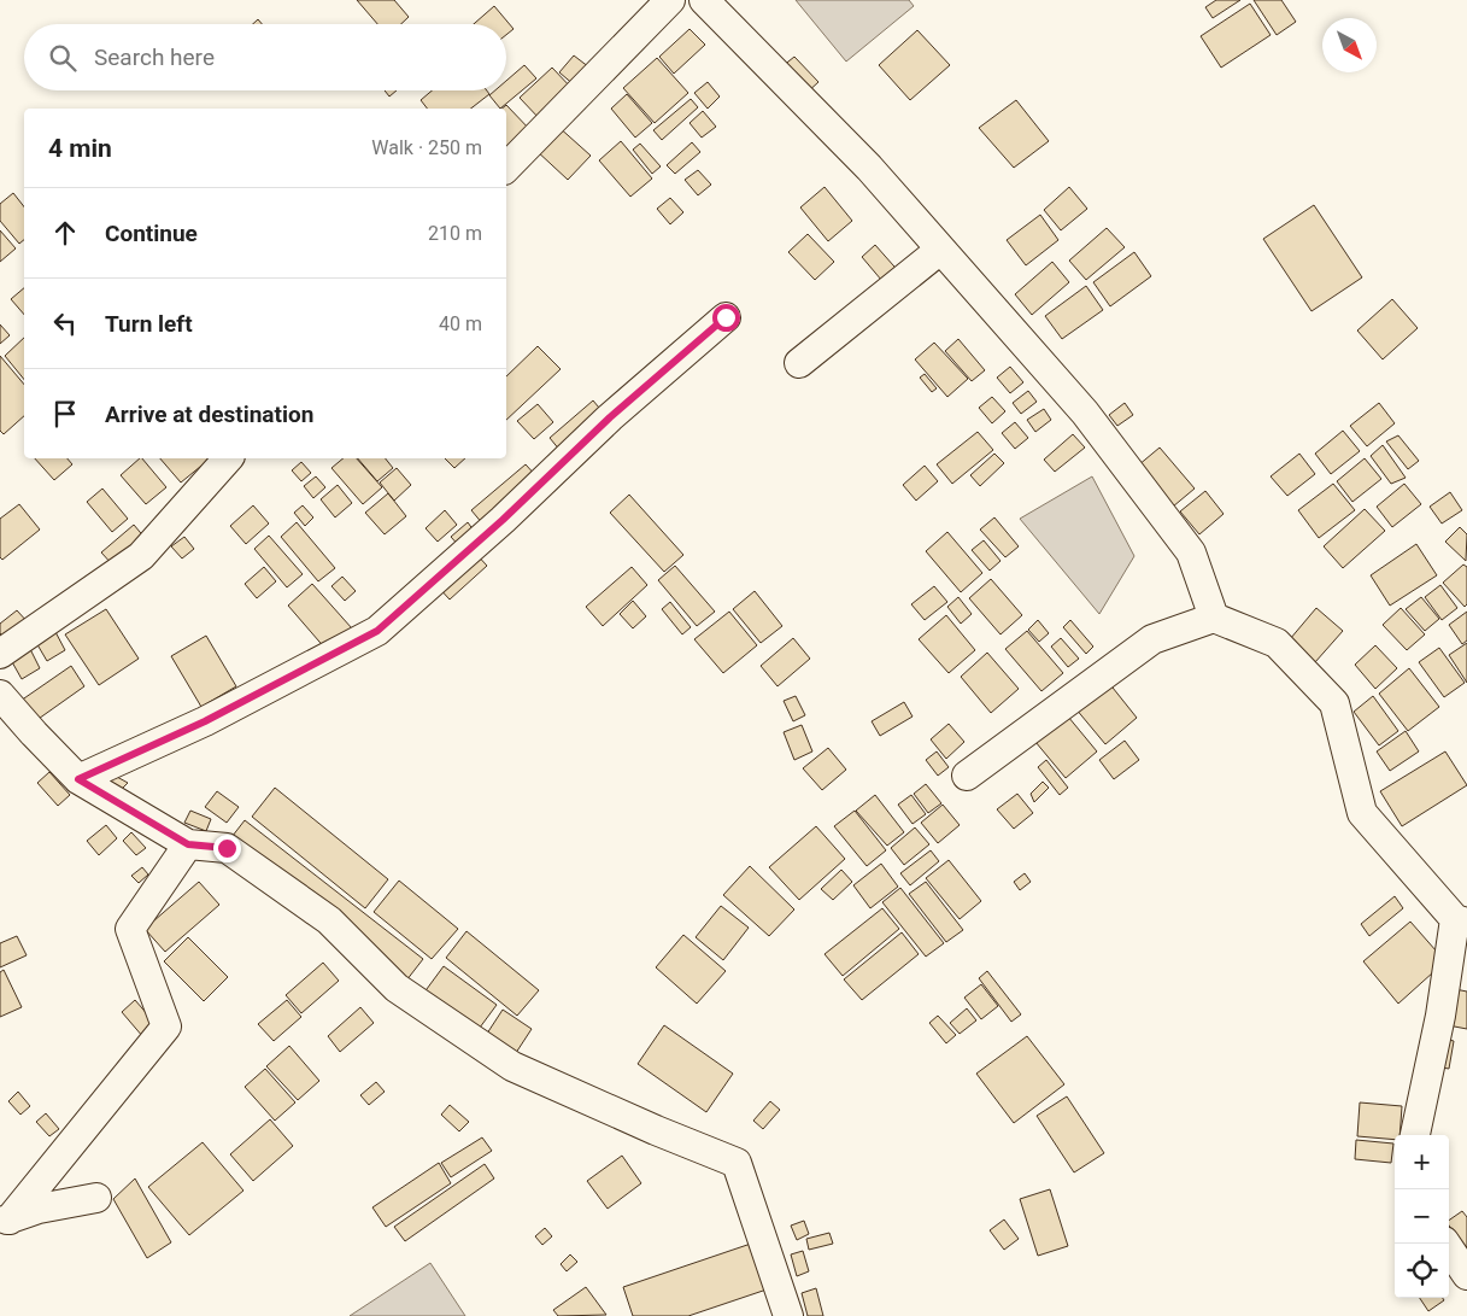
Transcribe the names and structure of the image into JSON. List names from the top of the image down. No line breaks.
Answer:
{"north":"bottom right","page":{"search":"Search here","heading":["4 min","Walk · 250 m"],"list":[["Continue","210 m"],["Turn left","40 m"],"Arrive at destination"],"map_buttons":["+","−"]}}
